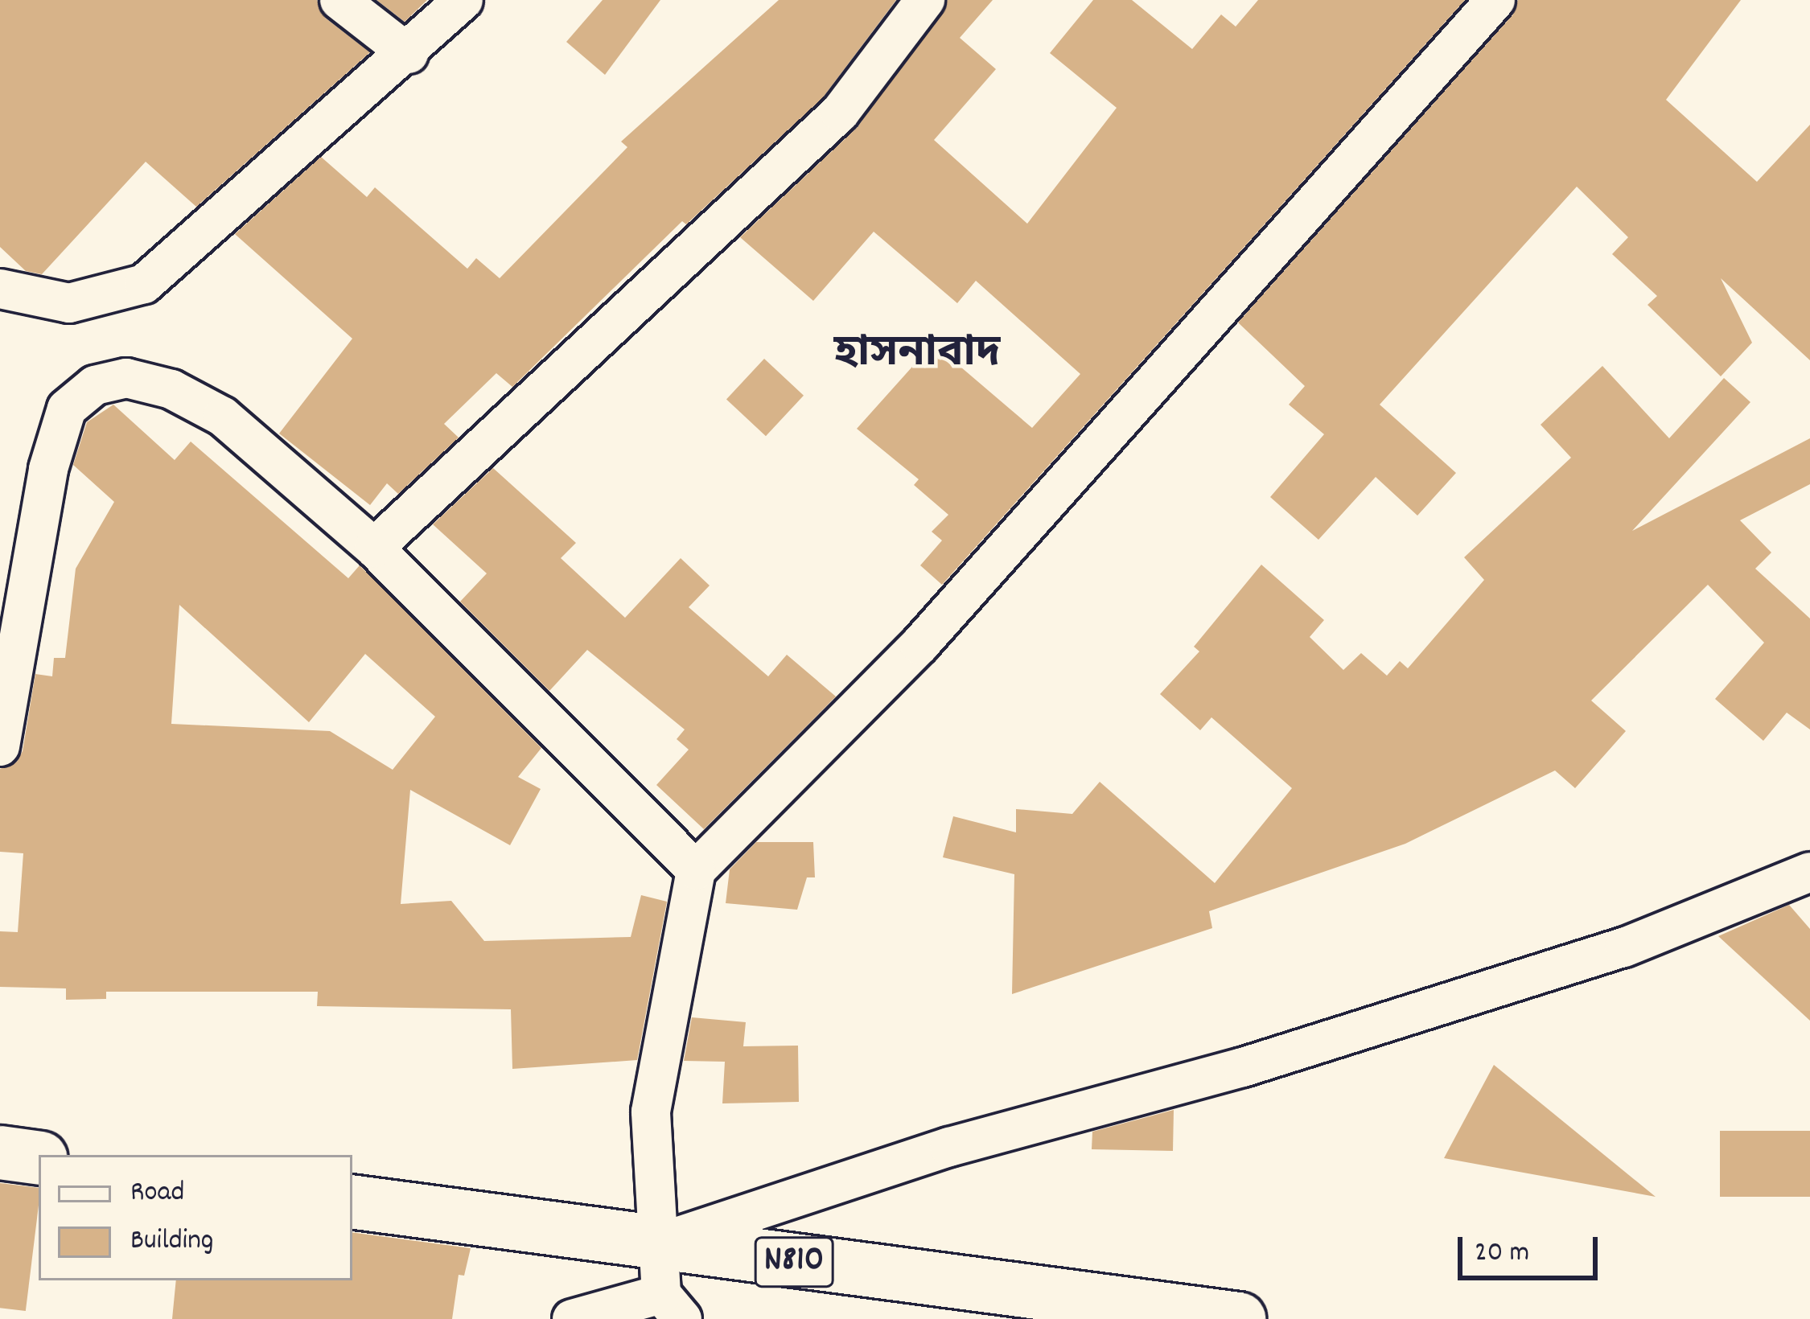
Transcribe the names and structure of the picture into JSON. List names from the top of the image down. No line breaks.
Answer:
{"streets":{"highway":["N810"]},"districts":["হাসনাবাদ"],"legend":["Road","Building"],"scale_bar":"20 m"}
